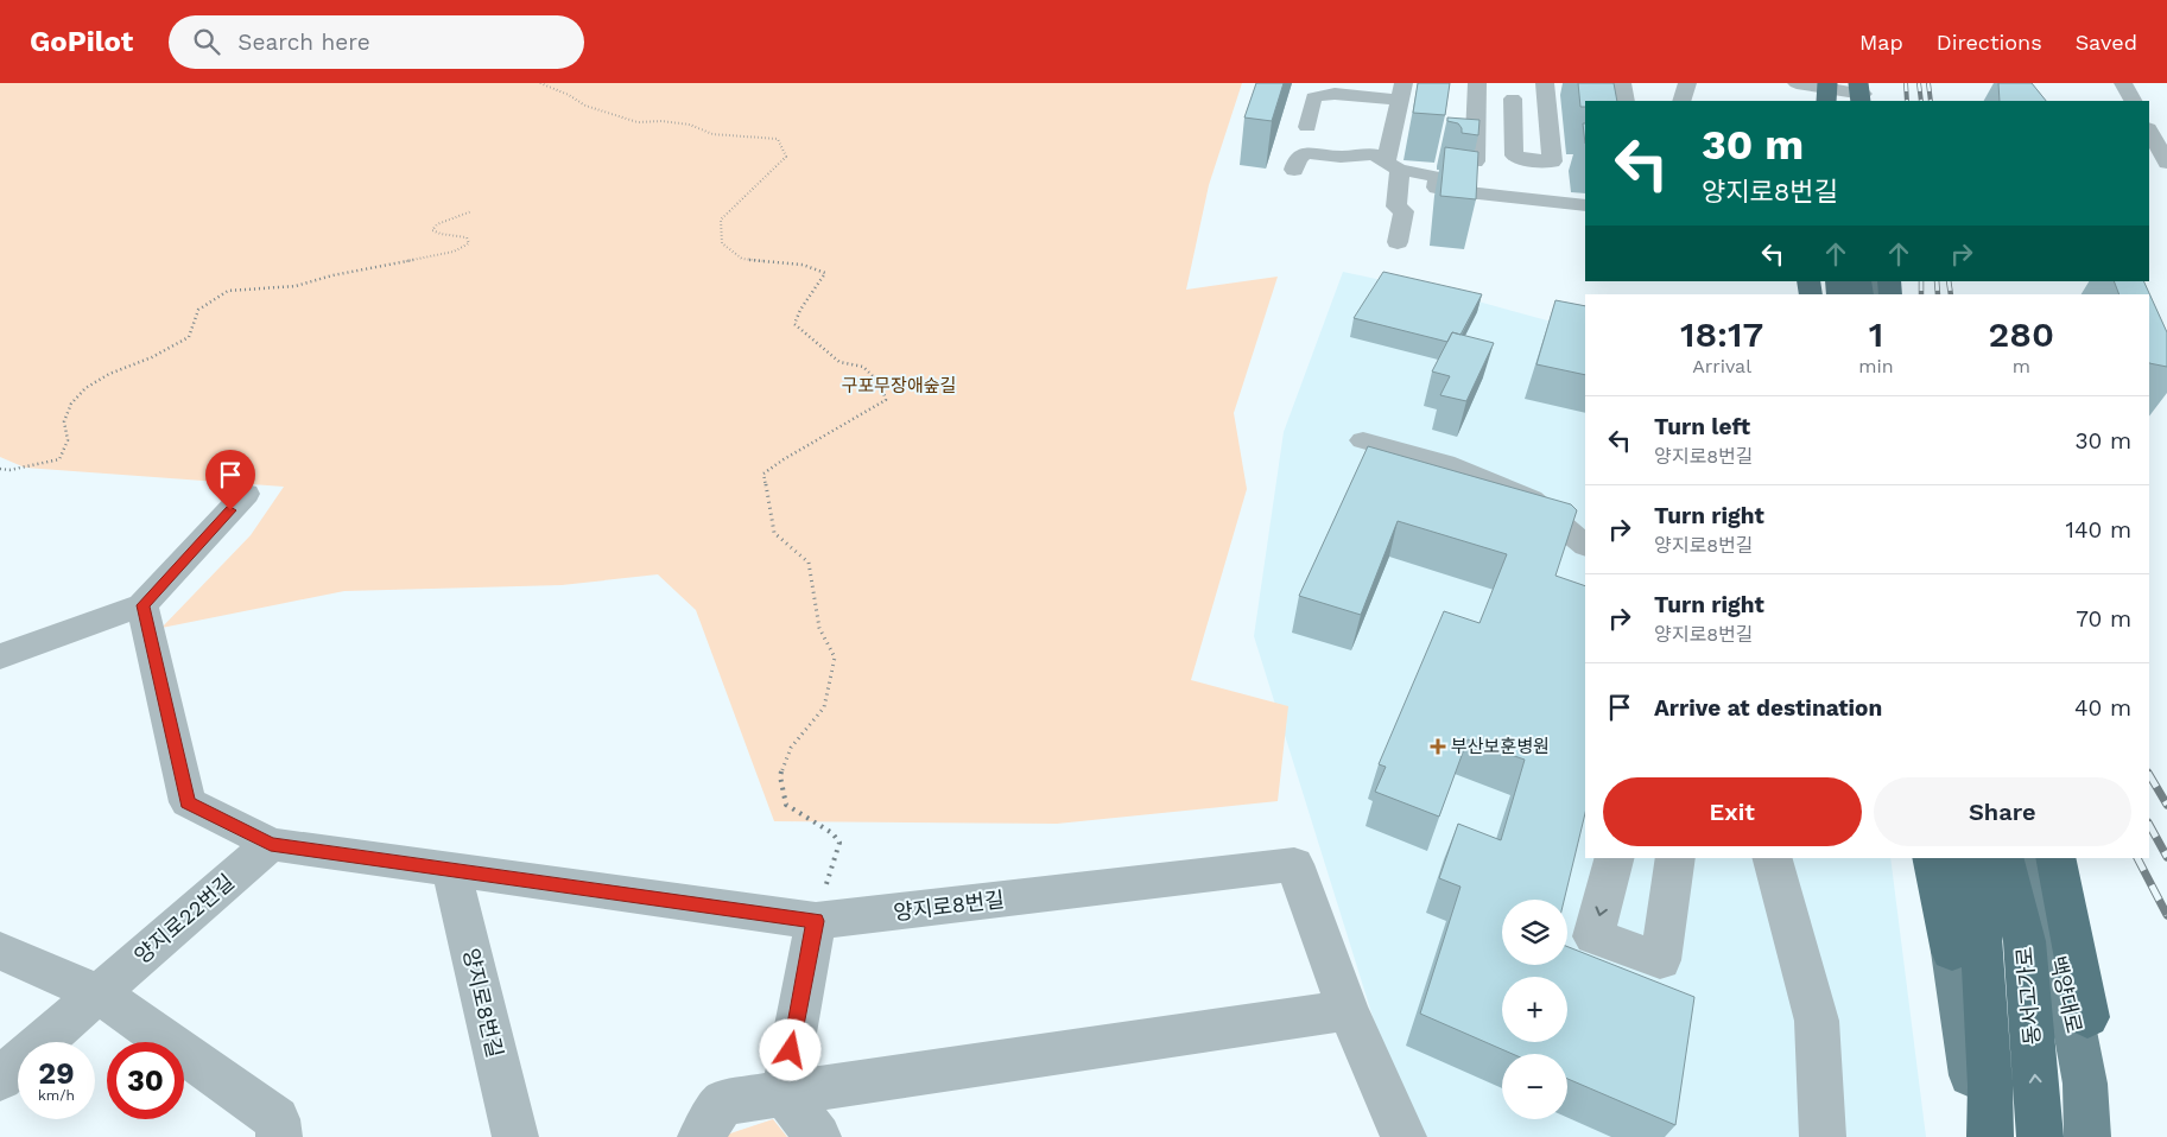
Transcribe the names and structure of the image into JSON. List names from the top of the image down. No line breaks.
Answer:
{"streets":{"highway":["동서고가로"],"main road":["백양대로"],"street":["양지로8번길","양지로22번길"]},"crossings":[["양지로8번길","양지로22번길"]],"parks":["구포무장애숲길"],"places":{"health":["부산보훈병원"]},"page":{"header":"GoPilot","search":"Search here","nav":["Map","Directions","Saved"],"turn":["30 m","양지로8번길"],"eta":["18:17","Arrival","1","min","280","m"],"list":[{"name":"Turn left","note":"양지로8번길","value":"30 m"},{"name":"Turn right","note":"양지로8번길","value":"140 m"},{"name":"Turn right","note":"양지로8번길","value":"70 m"},{"name":"Arrive at destination","value":"40 m"}],"buttons":["Exit","Share"],"map_buttons":["+","−"],"speed":"29 km/h","limit":"30"}}
